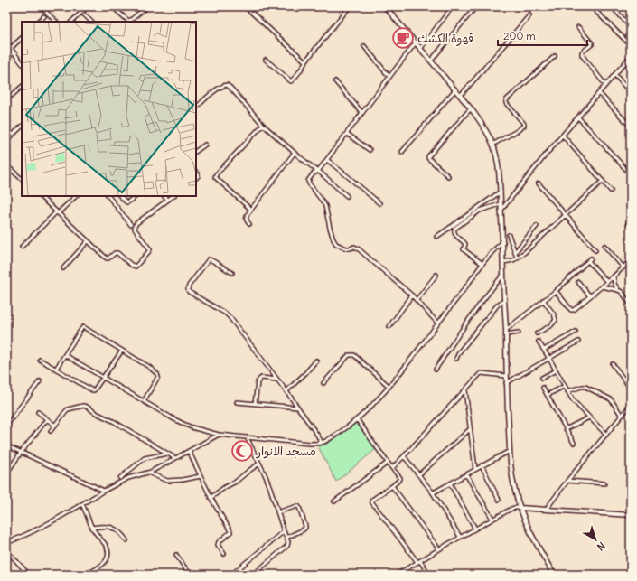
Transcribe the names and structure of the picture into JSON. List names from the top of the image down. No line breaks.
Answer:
{"places":{"cafe":["قهوة الكشك"],"mosque":["مسجد الانوار"]},"scale_bar":"200 m","north":"bottom right"}
